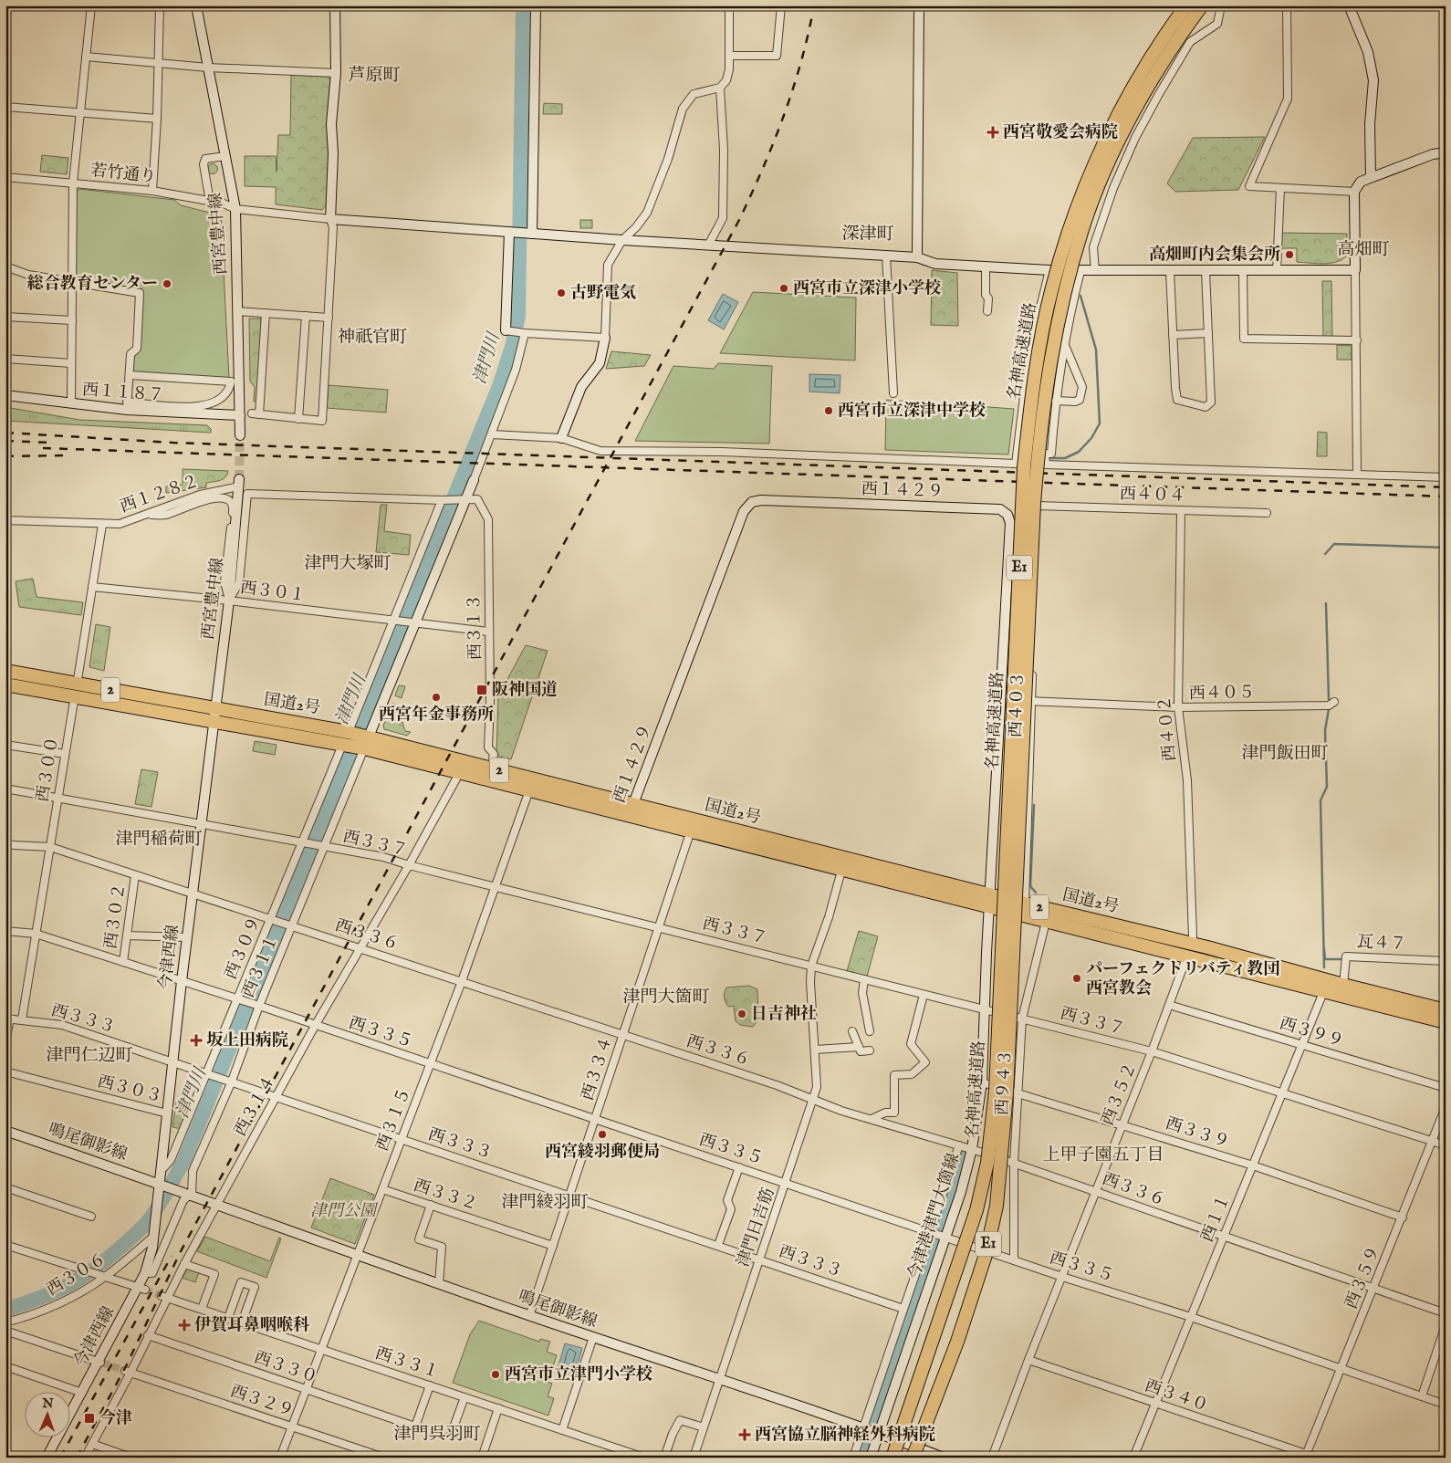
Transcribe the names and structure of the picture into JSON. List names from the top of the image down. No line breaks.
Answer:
{"streets":{"highway":["名神高速道路","E1","2","国道2号"],"street":["若竹通り","西宮豊中線","西１１８７","西１４２９","西１２８２","西４０４","西３０１","西３１３","西４０５","西４０３","西４０２","西３００","西３３７","西３０２","西３３６","瓦４７","西３０９","今津西線","西３１１","西３３３","西３３５","西３９９","西３３４","西９４３","西３０３","西３５２","西３１４","西３１５","西３３９","鳴尾御影線","西３３２","今津港津門大箇線","西１１","津門日吉筋","西３０６","西３５９","西３３１","西３３０","西３４０","西３２９"]},"crossings":[["若竹通り","西宮豊中線"],["西宮豊中線","西１１８７"],["西宮豊中線","西１２８２"],["西宮豊中線","西３０１"],["西宮豊中線","国道2号"],["西宮豊中線","今津西線"],["西１４２９","西４０５"],["西１４２９","国道2号"],["西１４２９","今津港津門大箇線"],["西１２８２","西３００"],["西４０４","西４０３"],["西４０４","西４０２"],["西３０１","西３１３"],["西３０１","西３００"],["西３０１","西３０９"],["西３１３","国道2号"],["西４０５","西４０３"],["西４０５","西４０２"],["国道2号","西４０３"],["国道2号","西４０２"],["国道2号","西３００"],["国道2号","瓦４７"],["国道2号","西３０９"],["国道2号","今津西線"],["国道2号","西３１１"],["国道2号","西３３４"],["国道2号","西９４３"],["国道2号","西３５２"],["国道2号","西３１４"],["国道2号","西３１５"],["国道2号","今津港津門大箇線"],["国道2号","西１１"],["国道2号","津門日吉筋"],["西４０２","西３５２"],["西３００","西３３７"],["西３００","西３３６"],["西３００","西３３３"],["西３００","西３３５"],["西３３７","西３０９"],["西３３７","今津西線"],["西３３７","西３１１"],["西３３７","西３３４"],["西３３７","西９４３"],["西３３７","西３５２"],["西３３７","西３１４"],["西３３７","西３１５"],["西３３７","今津港津門大箇線"],["西３３７","西１１"],["西３３７","津門日吉筋"],["西３３７","西３５９"],["西３０２","西３３６"],["西３０２","西３３５"],["西３３６","西３０９"],["西３３６","今津西線"],["西３３６","西３１１"],["西３３６","西３３４"],["西３３６","西９４３"],["西３３６","西３５２"],["西３３６","西３１４"],["西３３６","西３１５"],["西３３６","今津港津門大箇線"],["西３３６","西１１"],["西３３６","津門日吉筋"],["西３３６","西３５９"],["西３０９","今津西線"],["西３０９","西３３３"],["西３０９","西３３５"],["今津西線","西３３３"],["今津西線","西３３５"],["今津西線","西３０３"],["今津西線","鳴尾御影線"],["今津西線","西３０６"],["西３１１","西３３３"],["西３１１","西３３５"],["西３１１","鳴尾御影線"],["西３３３","西３３４"],["西３３３","西３１４"],["西３３３","西３１５"],["西３３３","津門日吉筋"],["西３３５","西３３４"],["西３３５","西９４３"],["西３３５","西３５２"],["西３３５","西３１４"],["西３３５","西３１５"],["西３３５","今津港津門大箇線"],["西３３５","西１１"],["西３３５","津門日吉筋"],["西３３５","西３５９"],["西３９９","西３５２"],["西３９９","西１１"],["西３３４","鳴尾御影線"],["西３３４","西３３２"],["西９４３","西３３９"],["西３５２","西３３９"],["西３５２","西３４０"],["西３１４","鳴尾御影線"],["西３１４","西３３１"],["西３１４","西３３０"],["西３１４","西３２９"],["西３１５","鳴尾御影線"],["西３１５","西３３２"],["西３１５","西３３１"],["西３１５","西３３０"],["西３１５","西３２９"],["西３３９","今津港津門大箇線"],["西３３９","西１１"],["西３３９","西３５９"],["鳴尾御影線","今津港津門大箇線"],["鳴尾御影線","津門日吉筋"],["西１１","西３４０"],["西３５９","西３４０"],["西３３１","西３３０"]],"districts":["芦原町","深津町","高畑町","神祇官町","津門大塚町","津門飯田町","津門稲荷町","津門大箇町","津門仁辺町","上甲子園五丁目","津門綾羽町","津門呉羽町"],"water":["津門川"],"parks":["津門公園"],"places":{"health":["西宮敬愛会病院","坂上田病院","伊賀耳鼻咽喉科","西宮協立脳神経外科病院"],"other":["高畑町内会集会所","総合教育センター","西宮市立深津小学校","古野電気","西宮市立深津中学校","西宮年金事務所","パーフェクトリバティ教団 西宮教会","日吉神社","西宮綾羽郵便局","西宮市立津門小学校"],"transit":["阪神国道","今津"]},"north":"top"}
